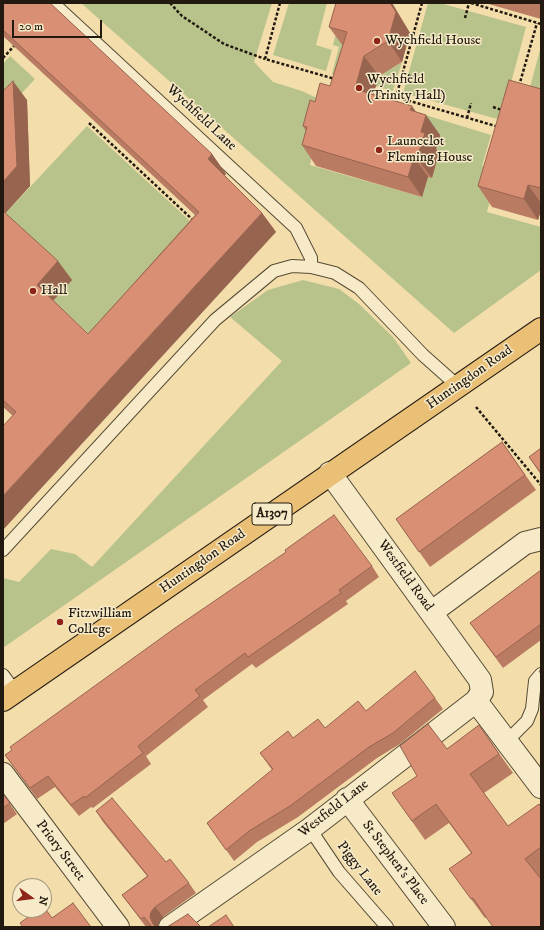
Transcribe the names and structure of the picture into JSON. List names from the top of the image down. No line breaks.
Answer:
{"streets":{"main road":["Huntingdon Road","A1307"],"street":["Westfield Road","Westfield Lane","Priory Street","St Stephen's Place"],"lane":["Wychfield Lane","Piggy Lane"]},"crossings":[["Huntingdon Road","Westfield Road"],["Westfield Road","Westfield Lane"],["Westfield Lane","St Stephen's Place"],["Westfield Lane","Piggy Lane"]],"places":["Wychfield House","Wychfield (Trinity Hall)","Launcelot Fleming House","Hall","Fitzwilliam College"],"scale_bar":"20 m","north":"right"}
